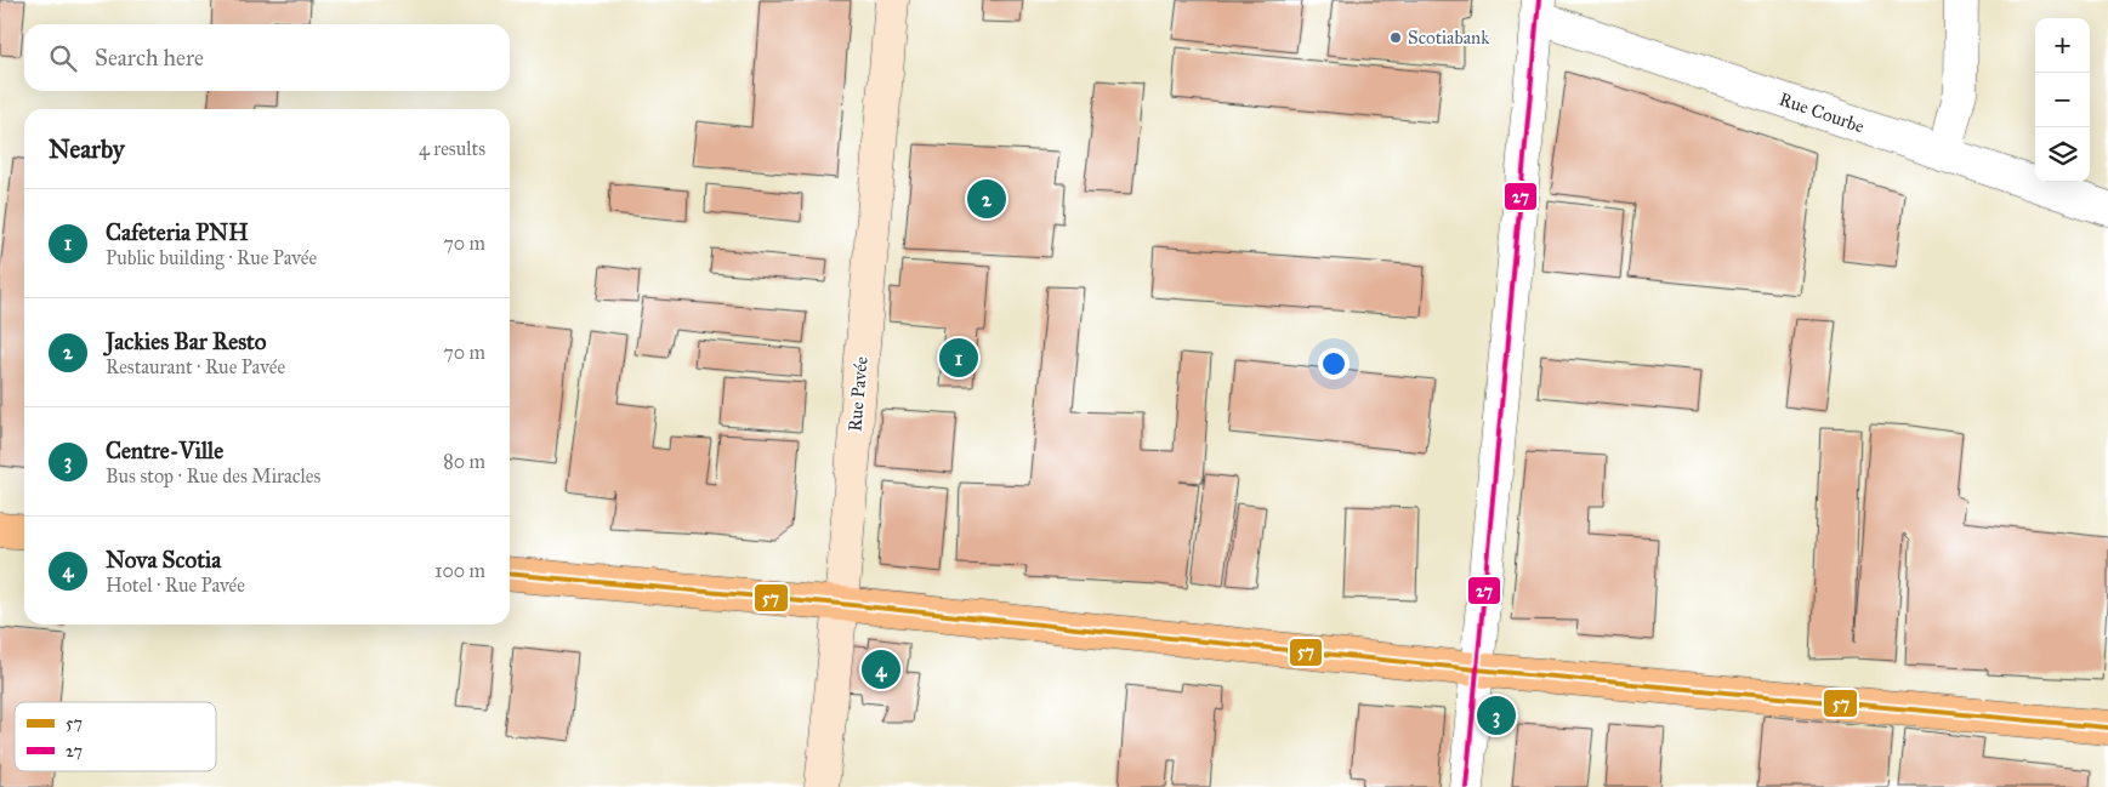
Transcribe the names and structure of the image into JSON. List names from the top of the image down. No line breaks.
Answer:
{"streets":{"main road":["Rue Pavée"],"street":["Rue Courbe"]},"places":["Scotiabank"],"lines":["transit line 27","transit line 57"],"legend":["57","27"],"page":{"map_buttons":["+","−"],"search":"Search here","heading":["Nearby","4 results"],"pins":["2","1","4","3"],"list":[{"mark":"1","name":"Cafeteria PNH","note":"Public building · Rue Pavée","value":"70 m"},{"mark":"2","name":"Jackies Bar Resto","note":"Restaurant · Rue Pavée","value":"70 m"},{"mark":"3","name":"Centre-Ville","note":"Bus stop · Rue des Miracles","value":"80 m"},{"mark":"4","name":"Nova Scotia","note":"Hotel · Rue Pavée","value":"100 m"}]}}
